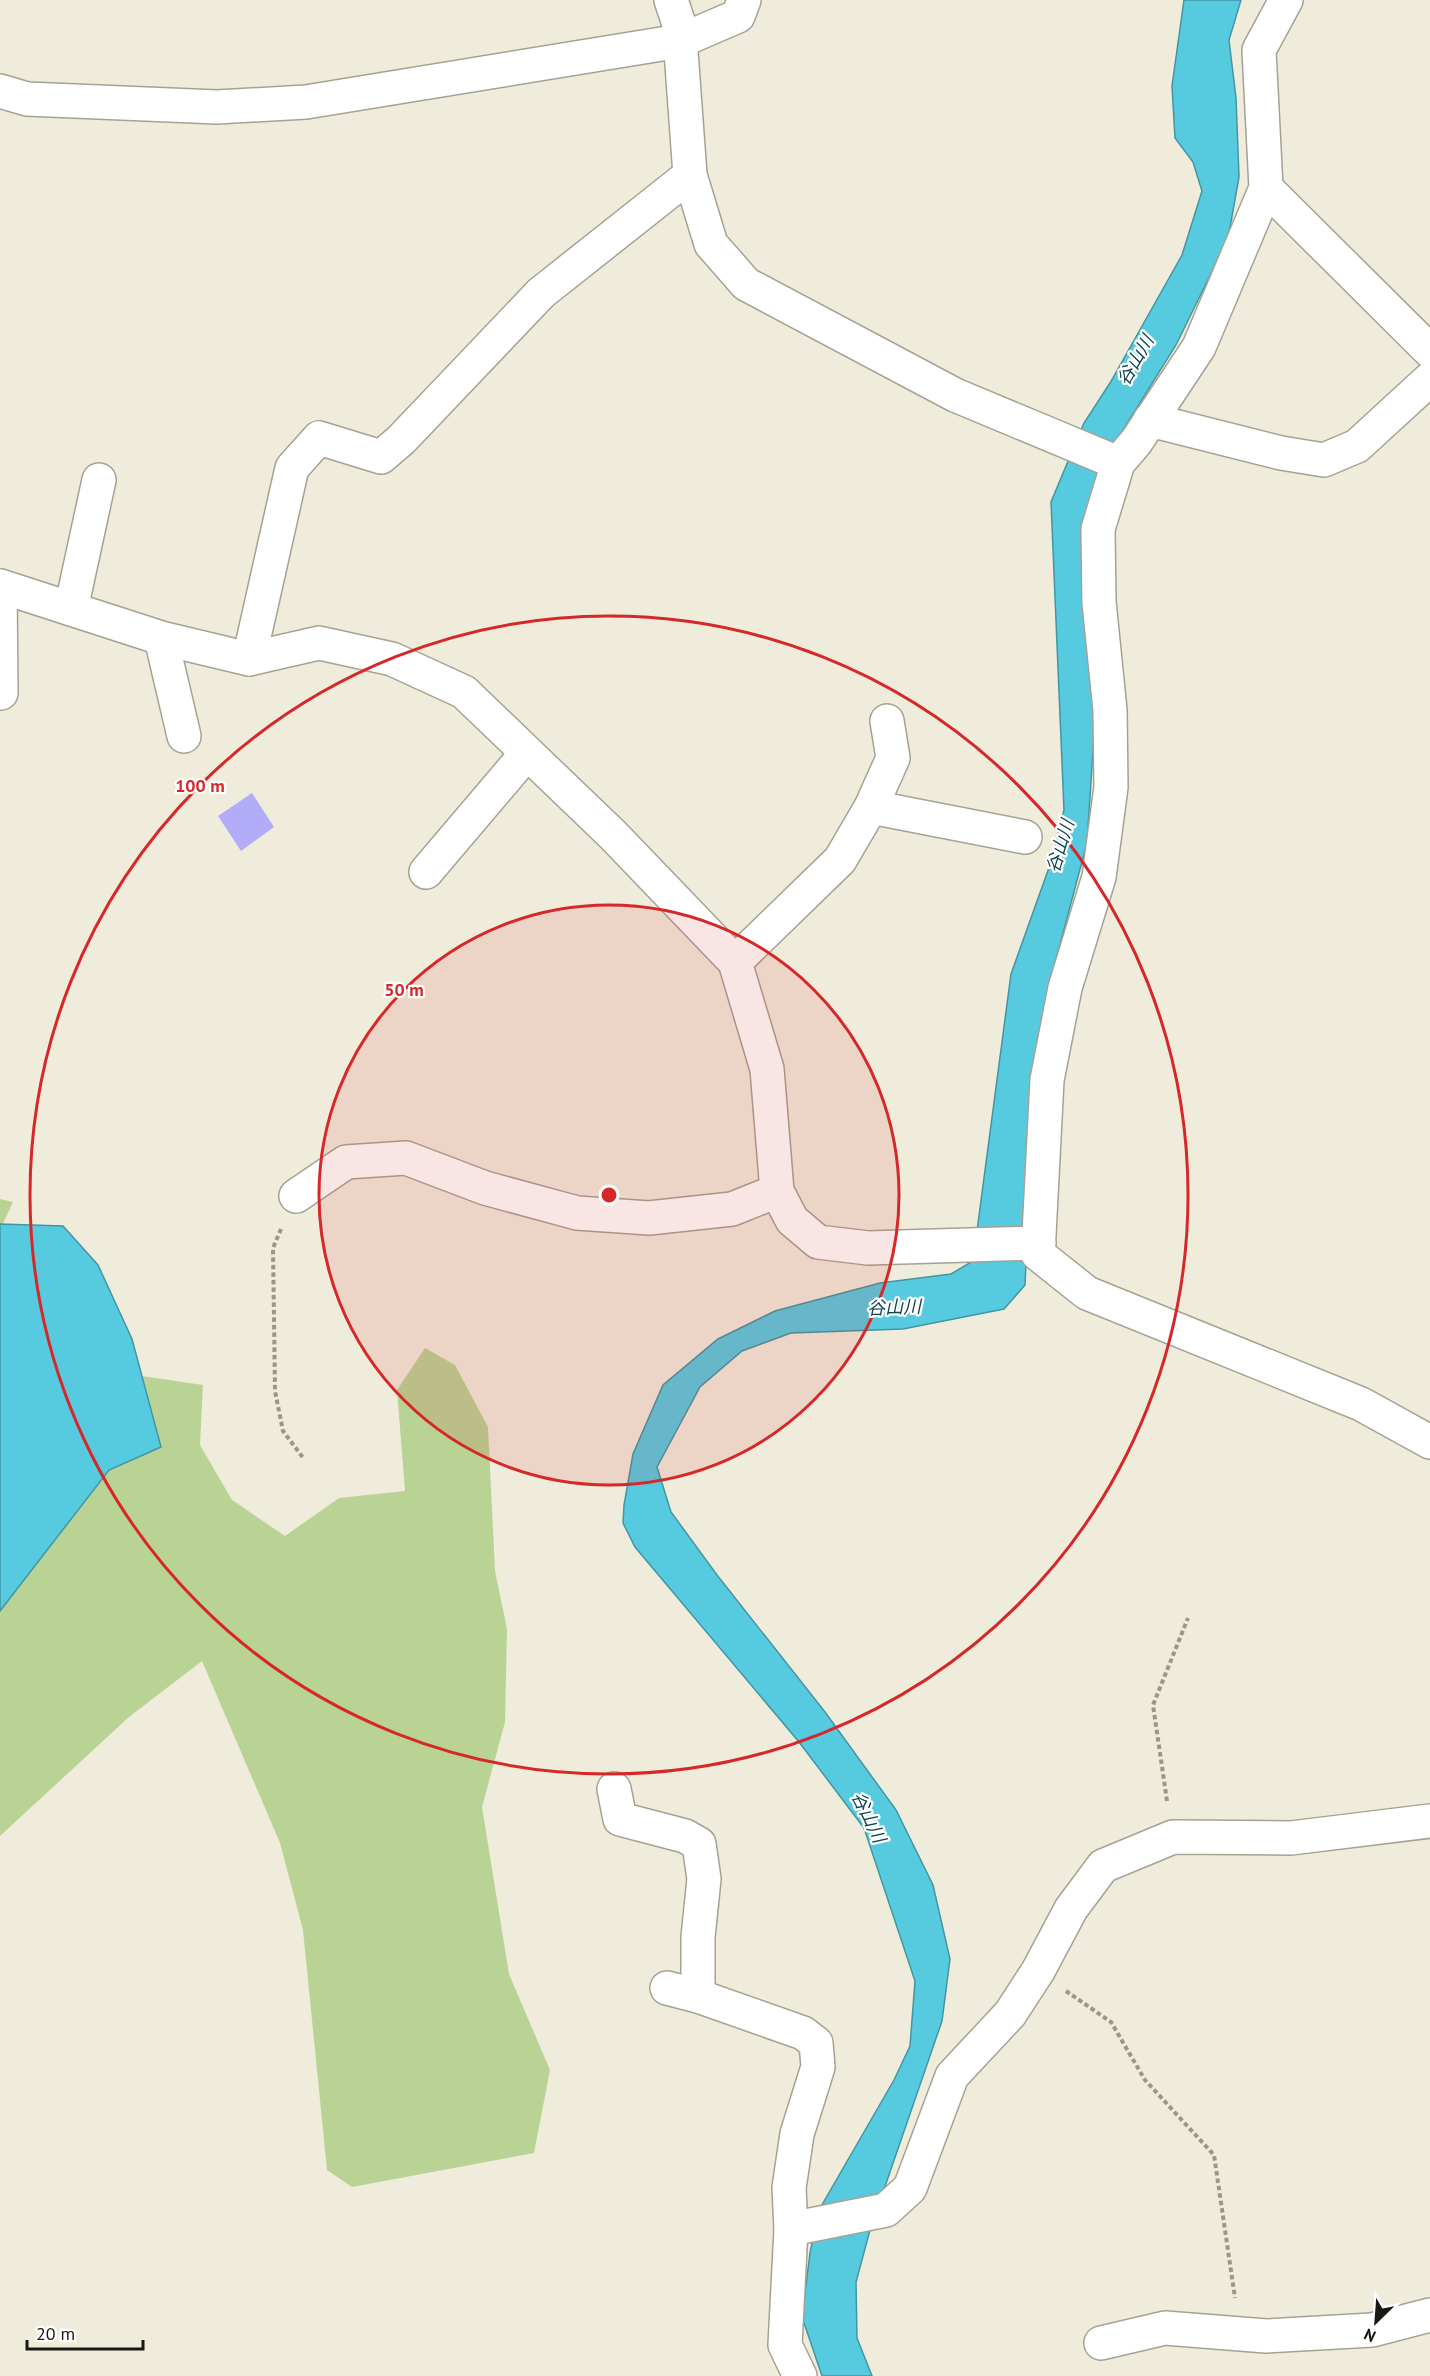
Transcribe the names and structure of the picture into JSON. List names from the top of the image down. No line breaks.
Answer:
{"water":["谷山川"],"scale_bar":"20 m","north":"bottom left","rings":["100 m","50 m"]}
